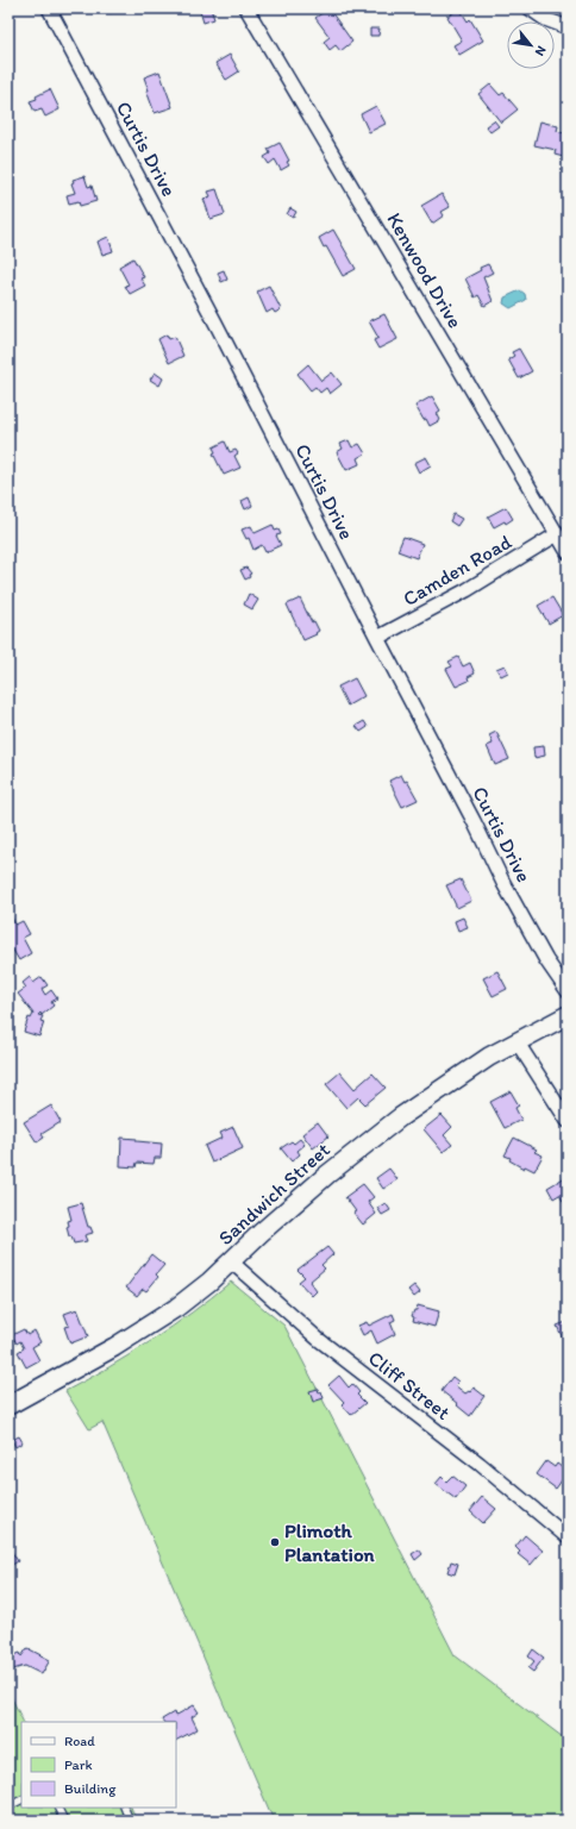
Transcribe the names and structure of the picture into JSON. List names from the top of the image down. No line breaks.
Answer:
{"streets":{"street":["Curtis Drive","Kenwood Drive","Camden Road","Sandwich Street","Cliff Street"]},"crossings":[["Curtis Drive","Camden Road"],["Kenwood Drive","Camden Road"],["Sandwich Street","Cliff Street"]],"places":["Plimoth Plantation"],"legend":["Road","Park","Building"],"north":"bottom right"}
